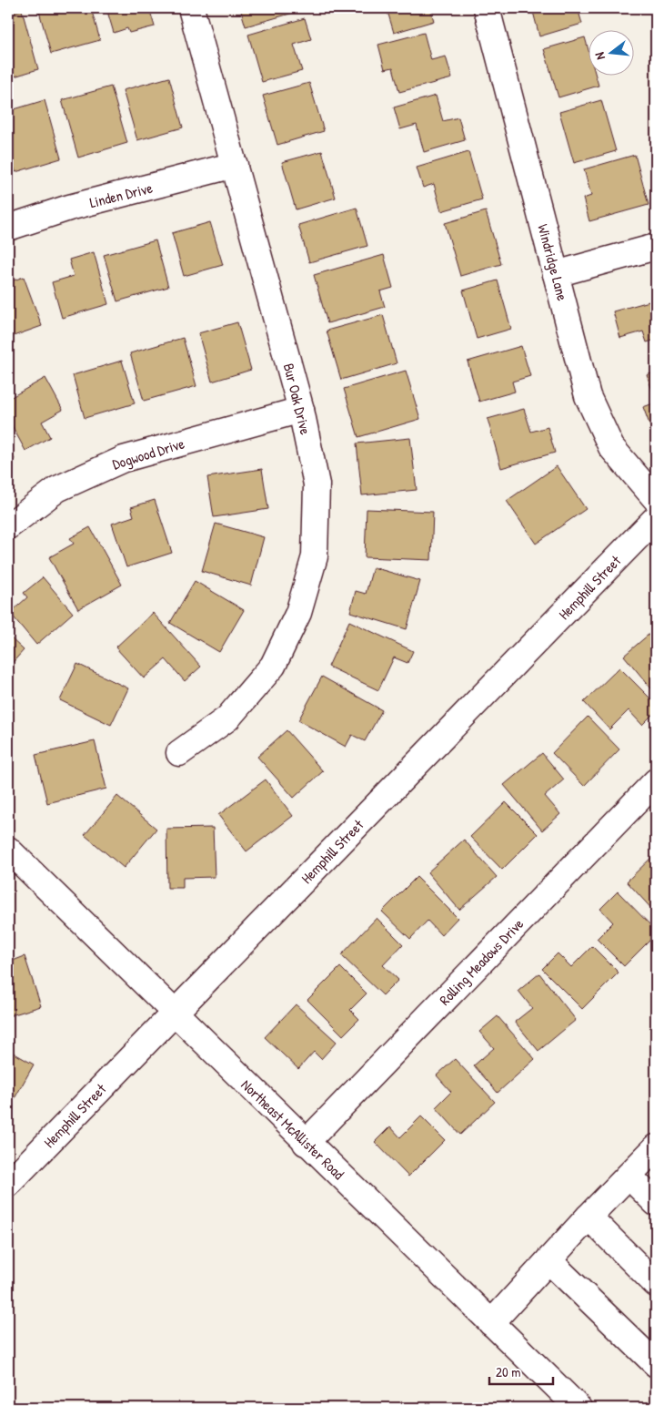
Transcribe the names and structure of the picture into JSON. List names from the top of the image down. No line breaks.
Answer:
{"streets":{"street":["Linden Drive","Windridge Lane","Bur Oak Drive","Dogwood Drive","Hemphill Street","Rolling Meadows Drive","Northeast McAllister Road"]},"crossings":[["Linden Drive","Bur Oak Drive"],["Bur Oak Drive","Dogwood Drive"],["Hemphill Street","Northeast McAllister Road"],["Rolling Meadows Drive","Northeast McAllister Road"]],"scale_bar":"20 m","north":"left"}
